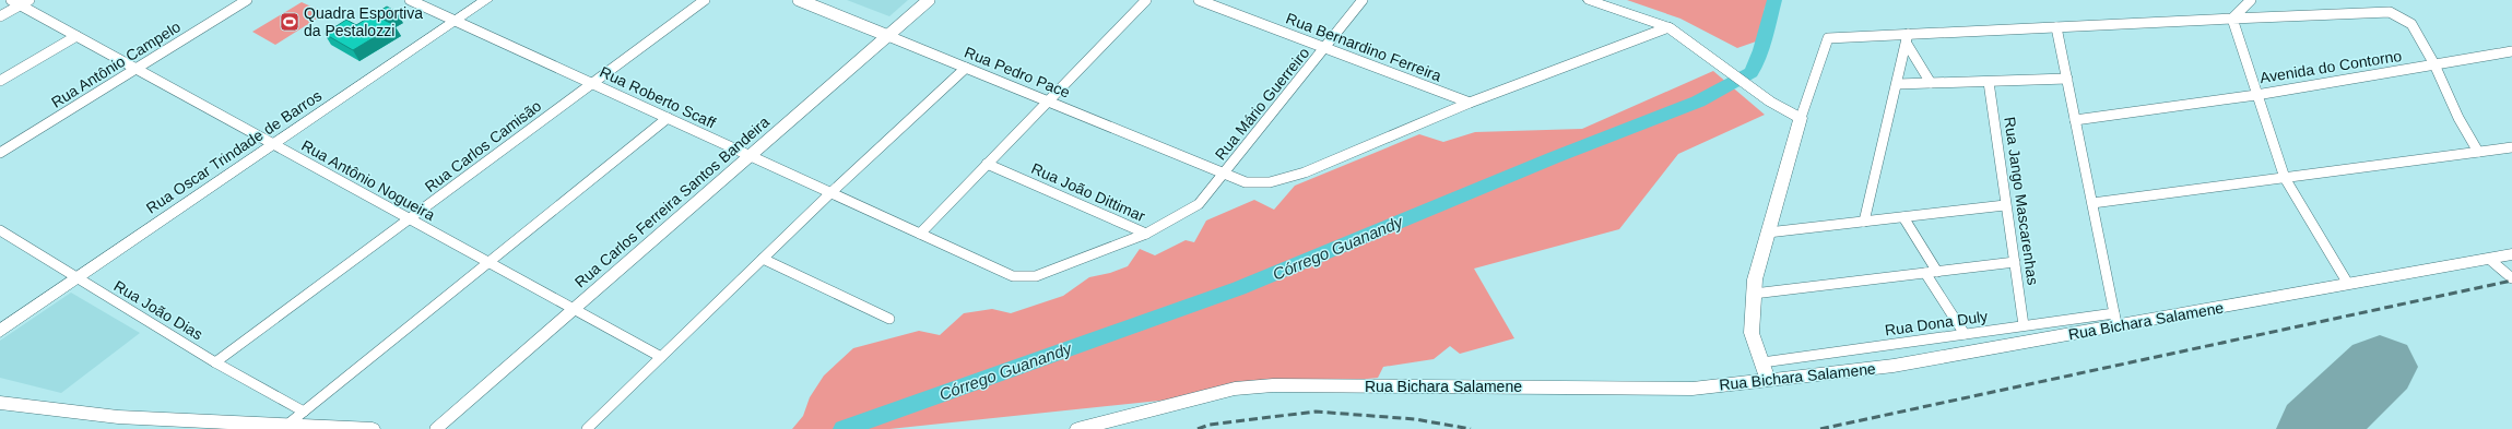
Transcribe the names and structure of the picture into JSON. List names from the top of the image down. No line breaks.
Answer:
{"streets":{"main road":["Rua Oscar Trindade de Barros","Rua Bichara Salamene"],"street":["Rua Bernardino Ferreira","Rua Antônio Campelo","Avenida do Contorno","Rua Pedro Pace","Rua Roberto Scaff","Rua Mário Guerreiro","Rua Carlos Camisão","Rua Antônio Nogueira","Rua João Dittimar","Rua Jango Mascarenhas","Rua Carlos Ferreira Santos Bandeira","Rua João Dias","Rua Dona Duly"]},"crossings":[["Rua Bernardino Ferreira","Rua Pedro Pace"],["Rua Bernardino Ferreira","Rua Mário Guerreiro"],["Rua Antônio Campelo","Rua Antônio Nogueira"],["Rua Pedro Pace","Rua Mário Guerreiro"],["Rua Pedro Pace","Rua Carlos Ferreira Santos Bandeira"],["Rua Roberto Scaff","Rua Carlos Camisão"],["Rua Roberto Scaff","Rua Oscar Trindade de Barros"],["Rua Roberto Scaff","Rua João Dittimar"],["Rua Roberto Scaff","Rua Carlos Ferreira Santos Bandeira"],["Rua Mário Guerreiro","Rua João Dittimar"],["Rua Carlos Camisão","Rua Antônio Nogueira"],["Rua Carlos Camisão","Rua João Dias"],["Rua Oscar Trindade de Barros","Rua Antônio Nogueira"],["Rua Oscar Trindade de Barros","Rua João Dias"],["Rua Antônio Nogueira","Rua Carlos Ferreira Santos Bandeira"],["Rua Jango Mascarenhas","Rua Dona Duly"],["Rua Bichara Salamene","Rua Dona Duly"]],"water":["Córrego Guanandy"],"places":{"sports":["Quadra Esportiva da Pestalozzi"]}}
